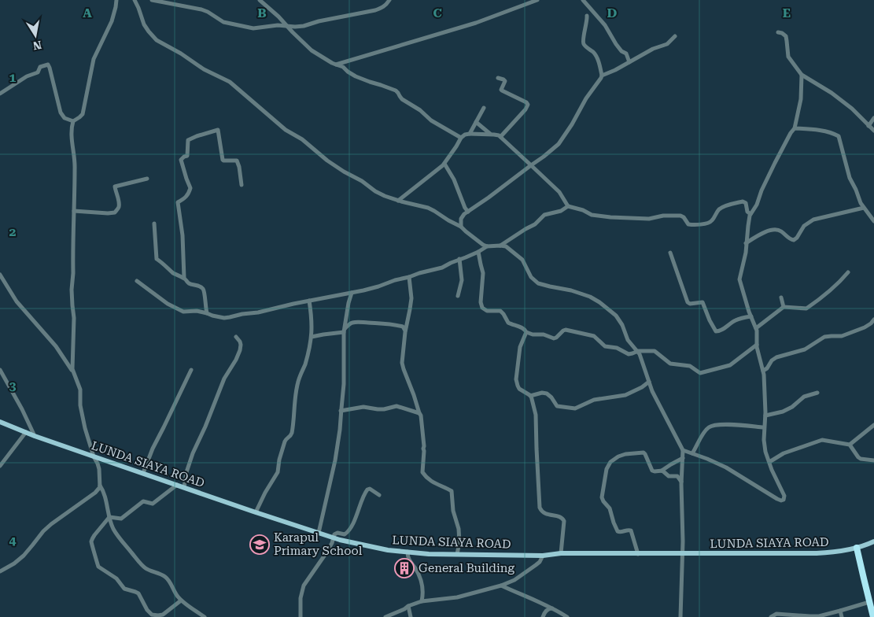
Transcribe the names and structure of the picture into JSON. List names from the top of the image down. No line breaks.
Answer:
{"streets":{"main road":["LUNDA SIAYA ROAD"]},"places":{"school or university":["Karapul Primary School"],"building":["General Building"]},"north":"bottom","grid":{"columns":["A","B","C","D","E"],"rows":["1","2","3","4"]}}
